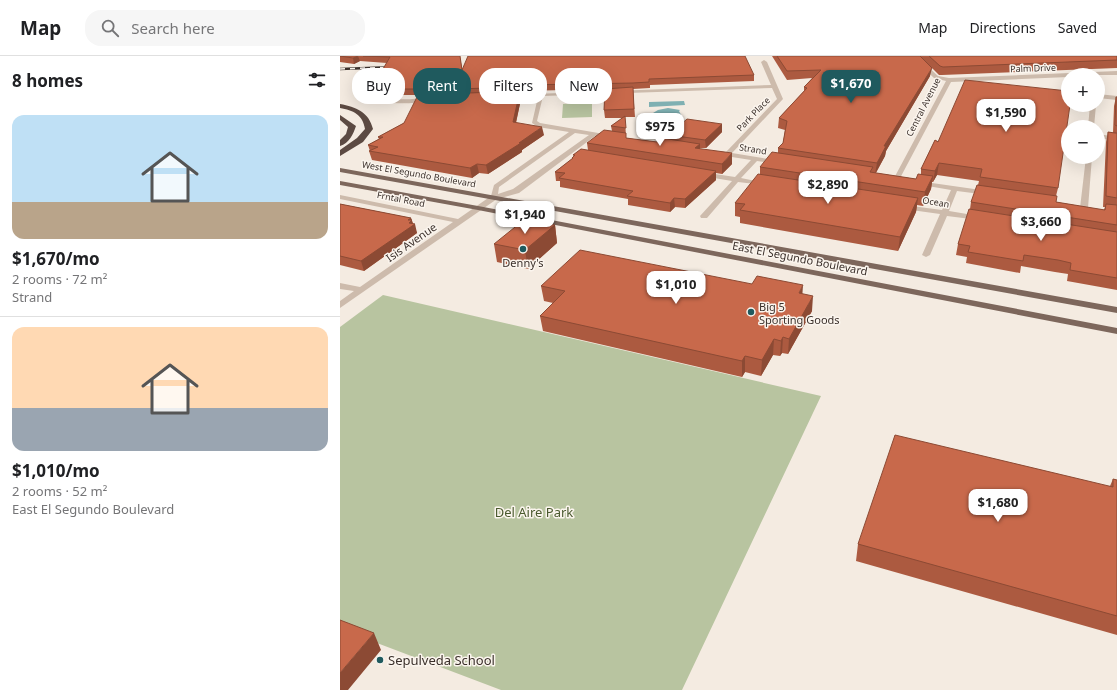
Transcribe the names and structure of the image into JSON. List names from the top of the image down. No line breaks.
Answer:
{"streets":{"main road":["West El Segundo Boulevard","East El Segundo Boulevard"],"street":["Palm Drive","Central Avenue","Park Place","Strand","Frntal Road","Ocean","Isis Avenue"]},"crossings":[["Palm Drive","Central Avenue"],["Park Place","Strand"],["West El Segundo Boulevard","Isis Avenue"],["West El Segundo Boulevard","East El Segundo Boulevard"],["Frntal Road","Isis Avenue"],["Isis Avenue","East El Segundo Boulevard"]],"parks":["Del Aire Park"],"places":["Denny's","Big 5 Sporting Goods","Sepulveda School"],"page":{"header":"Map","search":"Search here","nav":["Map","Directions","Saved"],"heading":"8 homes","map_buttons":["+","−"],"chip":["Buy","Rent","Filters","New"],"price":["$1,670","$1,590","$975","$2,890","$1,940","$3,660","$1,010","$1,680"],"list":[{"name":"$1,670/mo","note":"2 rooms · 72 m² · Strand"},{"name":"$1,010/mo","note":"2 rooms · 52 m² · East El Segundo Boulevard"}]}}
